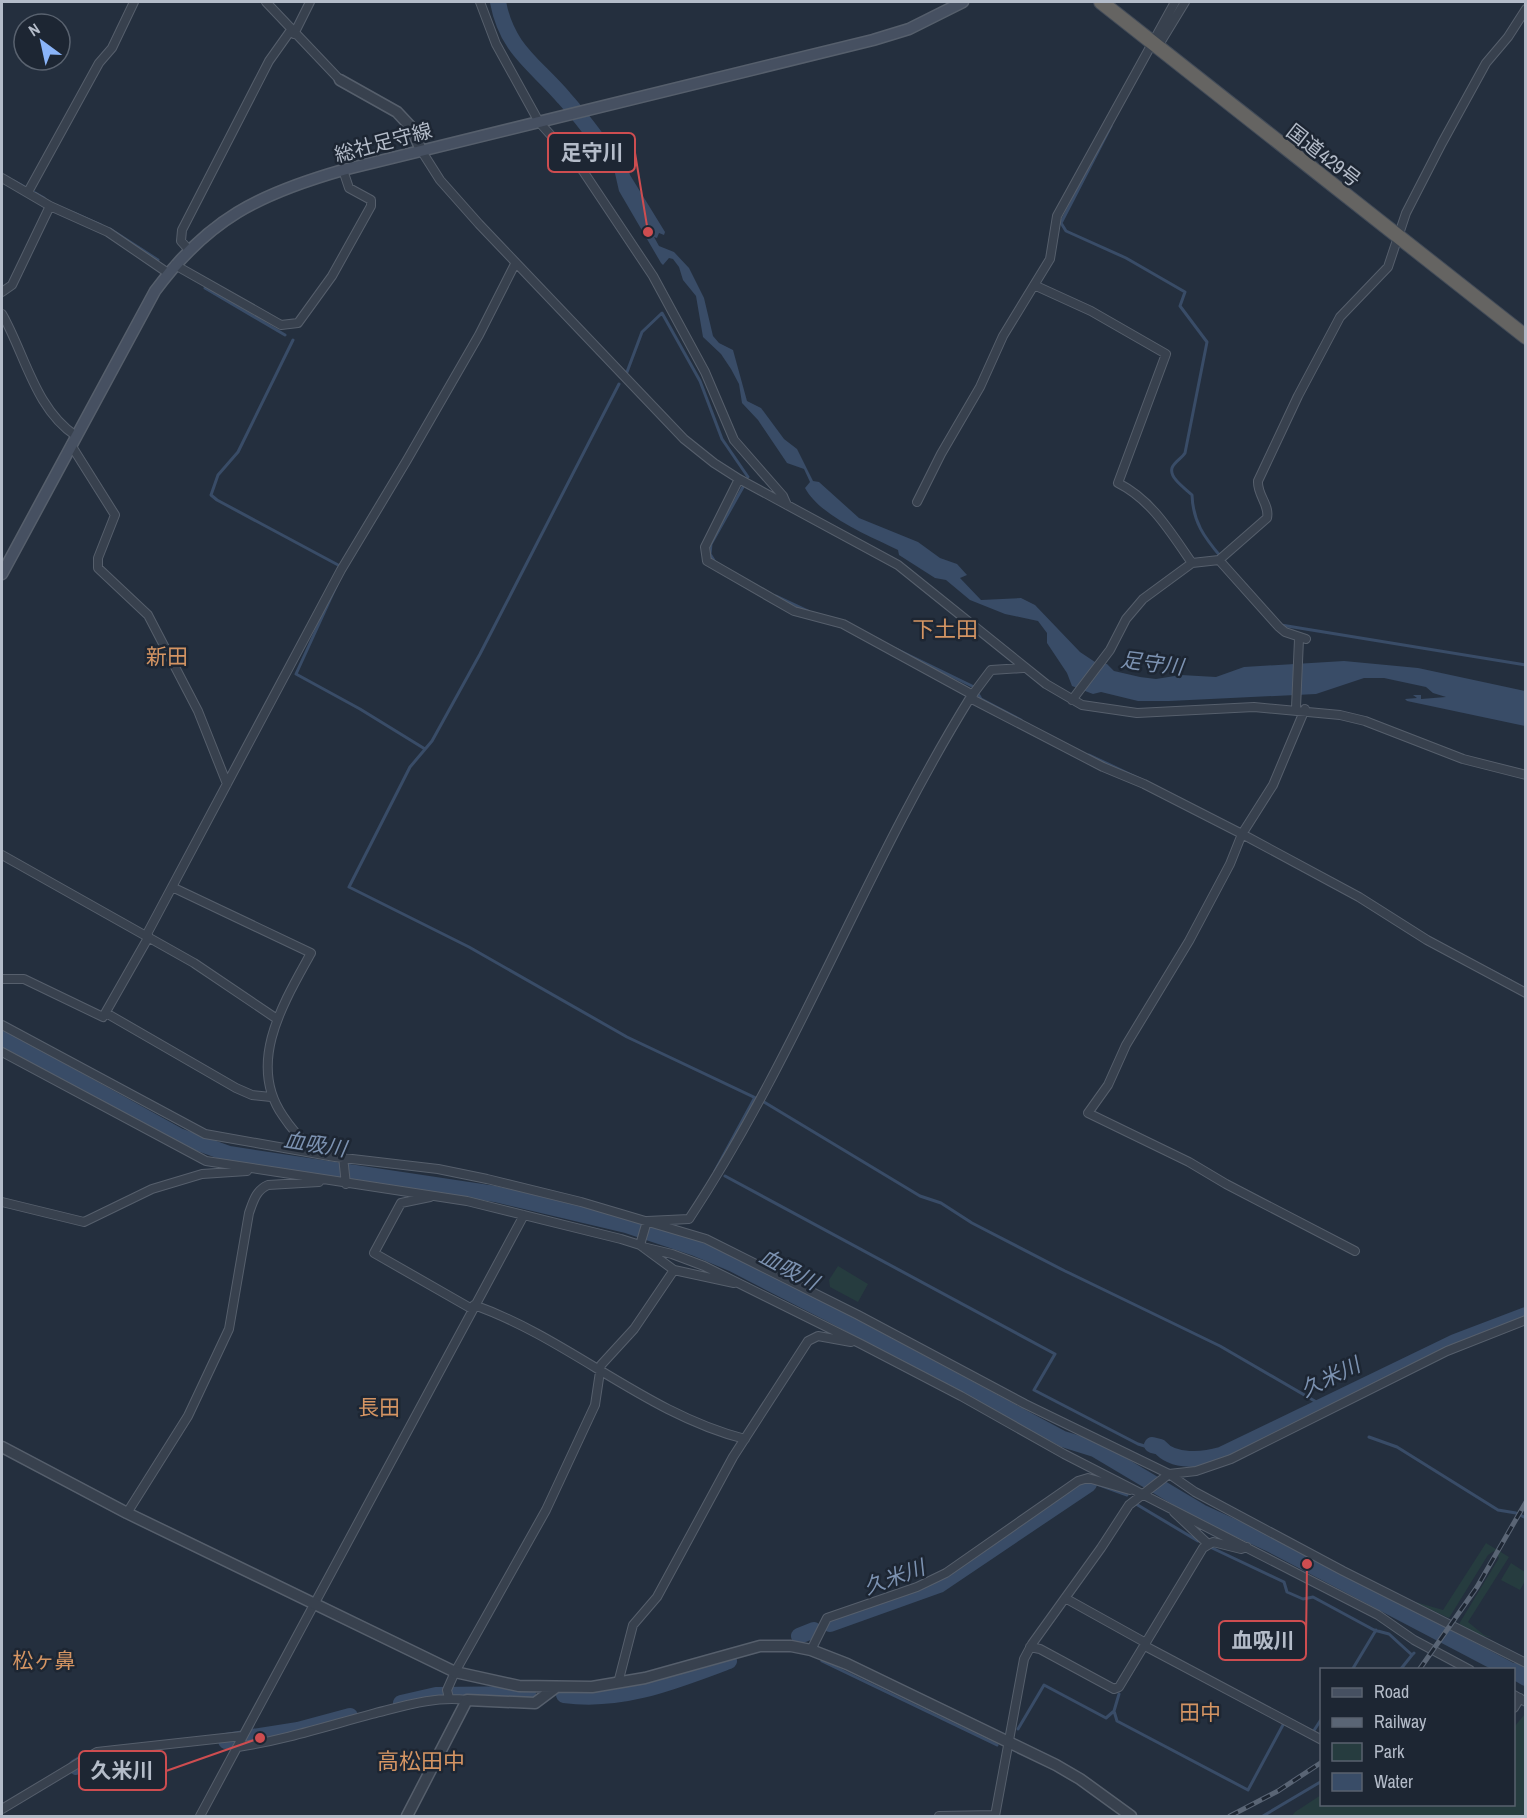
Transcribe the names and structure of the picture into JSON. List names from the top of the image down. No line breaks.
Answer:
{"streets":{"highway":["国道429号"],"main road":["総社足守線"]},"districts":["下土田","新田","長田","松ヶ鼻","田中","高松田中"],"water":["足守川","血吸川","久米川"],"places":["足守川","血吸川","久米川"],"legend":["Road","Railway","Park","Water"],"north":"top left"}
